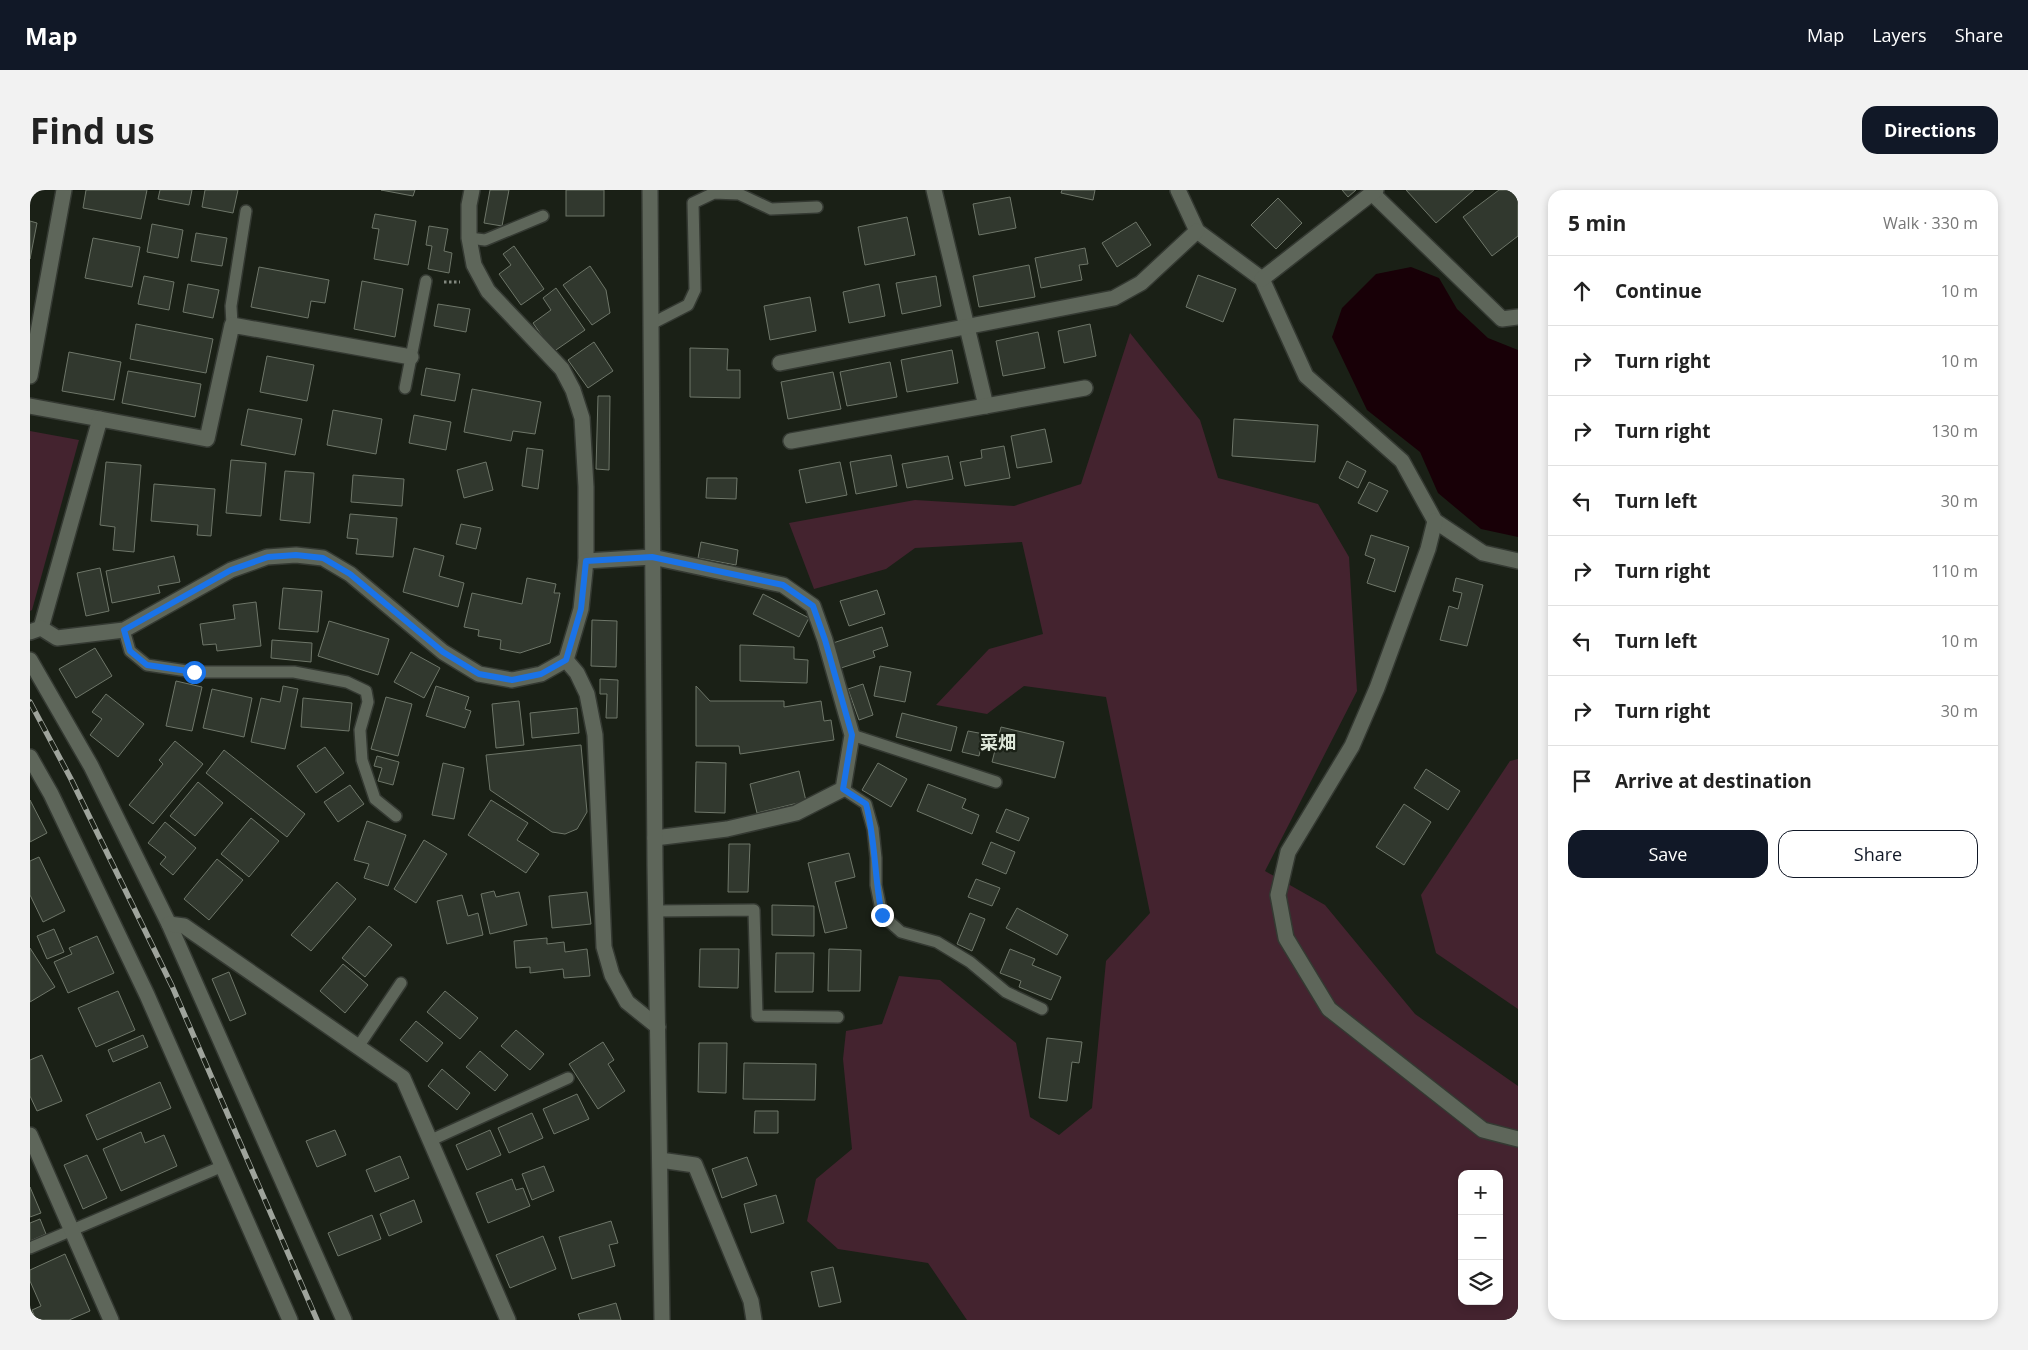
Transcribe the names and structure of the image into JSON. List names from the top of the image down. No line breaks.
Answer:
{"districts":["菜畑"],"page":{"header":"Map","nav":["Map","Layers","Share"],"buttons":["Directions",["Save","Share"]],"title":"Find us","heading":["5 min","Walk · 330 m"],"list":[["Continue","10 m"],["Turn right","10 m"],["Turn right","130 m"],["Turn left","30 m"],["Turn right","110 m"],["Turn left","10 m"],["Turn right","30 m"],"Arrive at destination"],"map_buttons":["+","−"]}}
